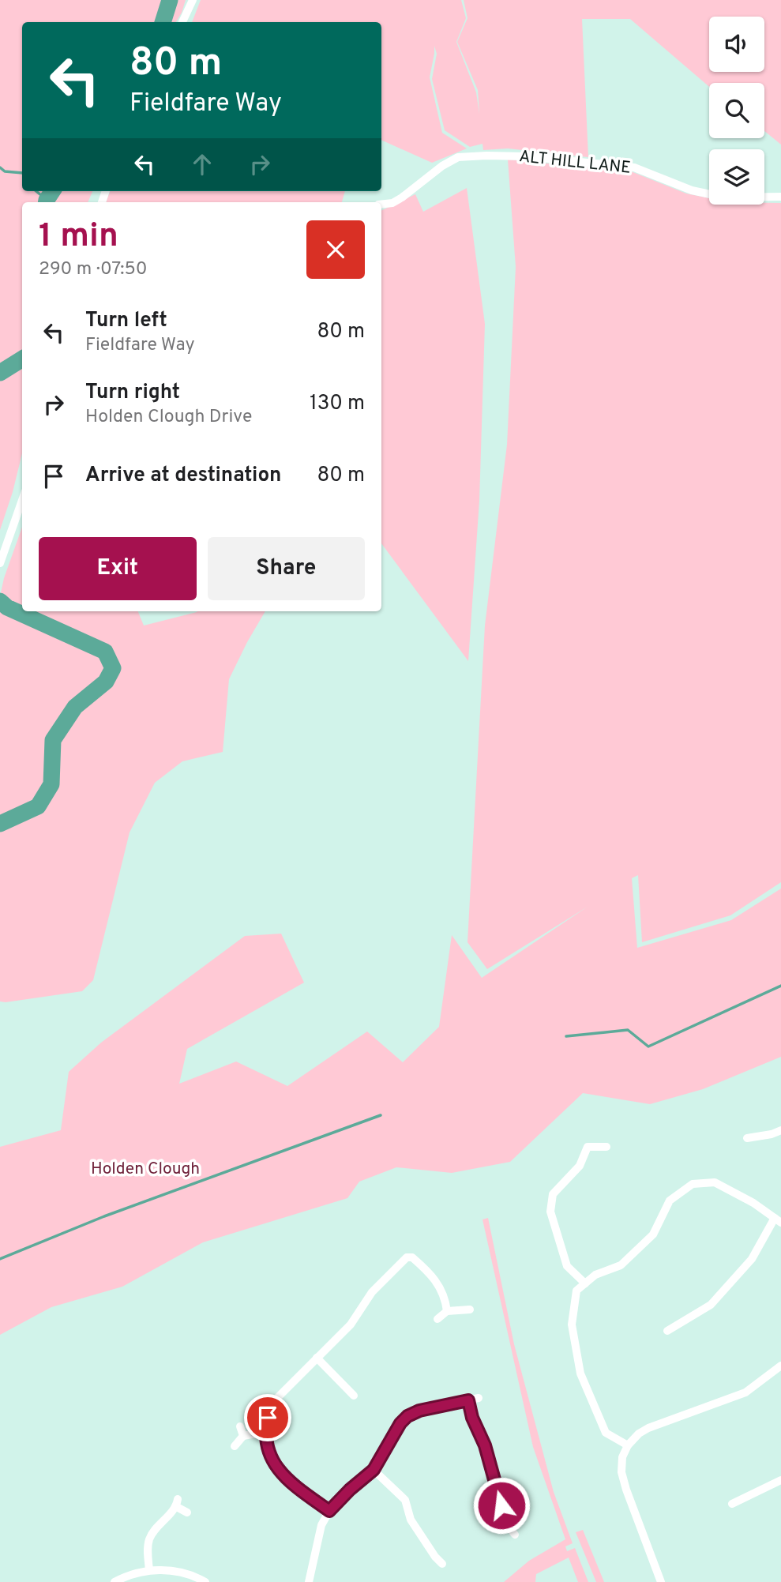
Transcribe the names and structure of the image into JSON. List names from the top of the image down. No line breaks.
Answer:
{"streets":{"street":["ALT HILL LANE"]},"parks":["Holden Clough"],"page":{"turn":["80 m","Fieldfare Way"],"heading":["1 min","290 m · 07:50"],"list":[{"name":"Turn left","note":"Fieldfare Way","value":"80 m"},{"name":"Turn right","note":"Holden Clough Drive","value":"130 m"},{"name":"Arrive at destination","value":"80 m"}],"buttons":["Exit","Share"]}}
